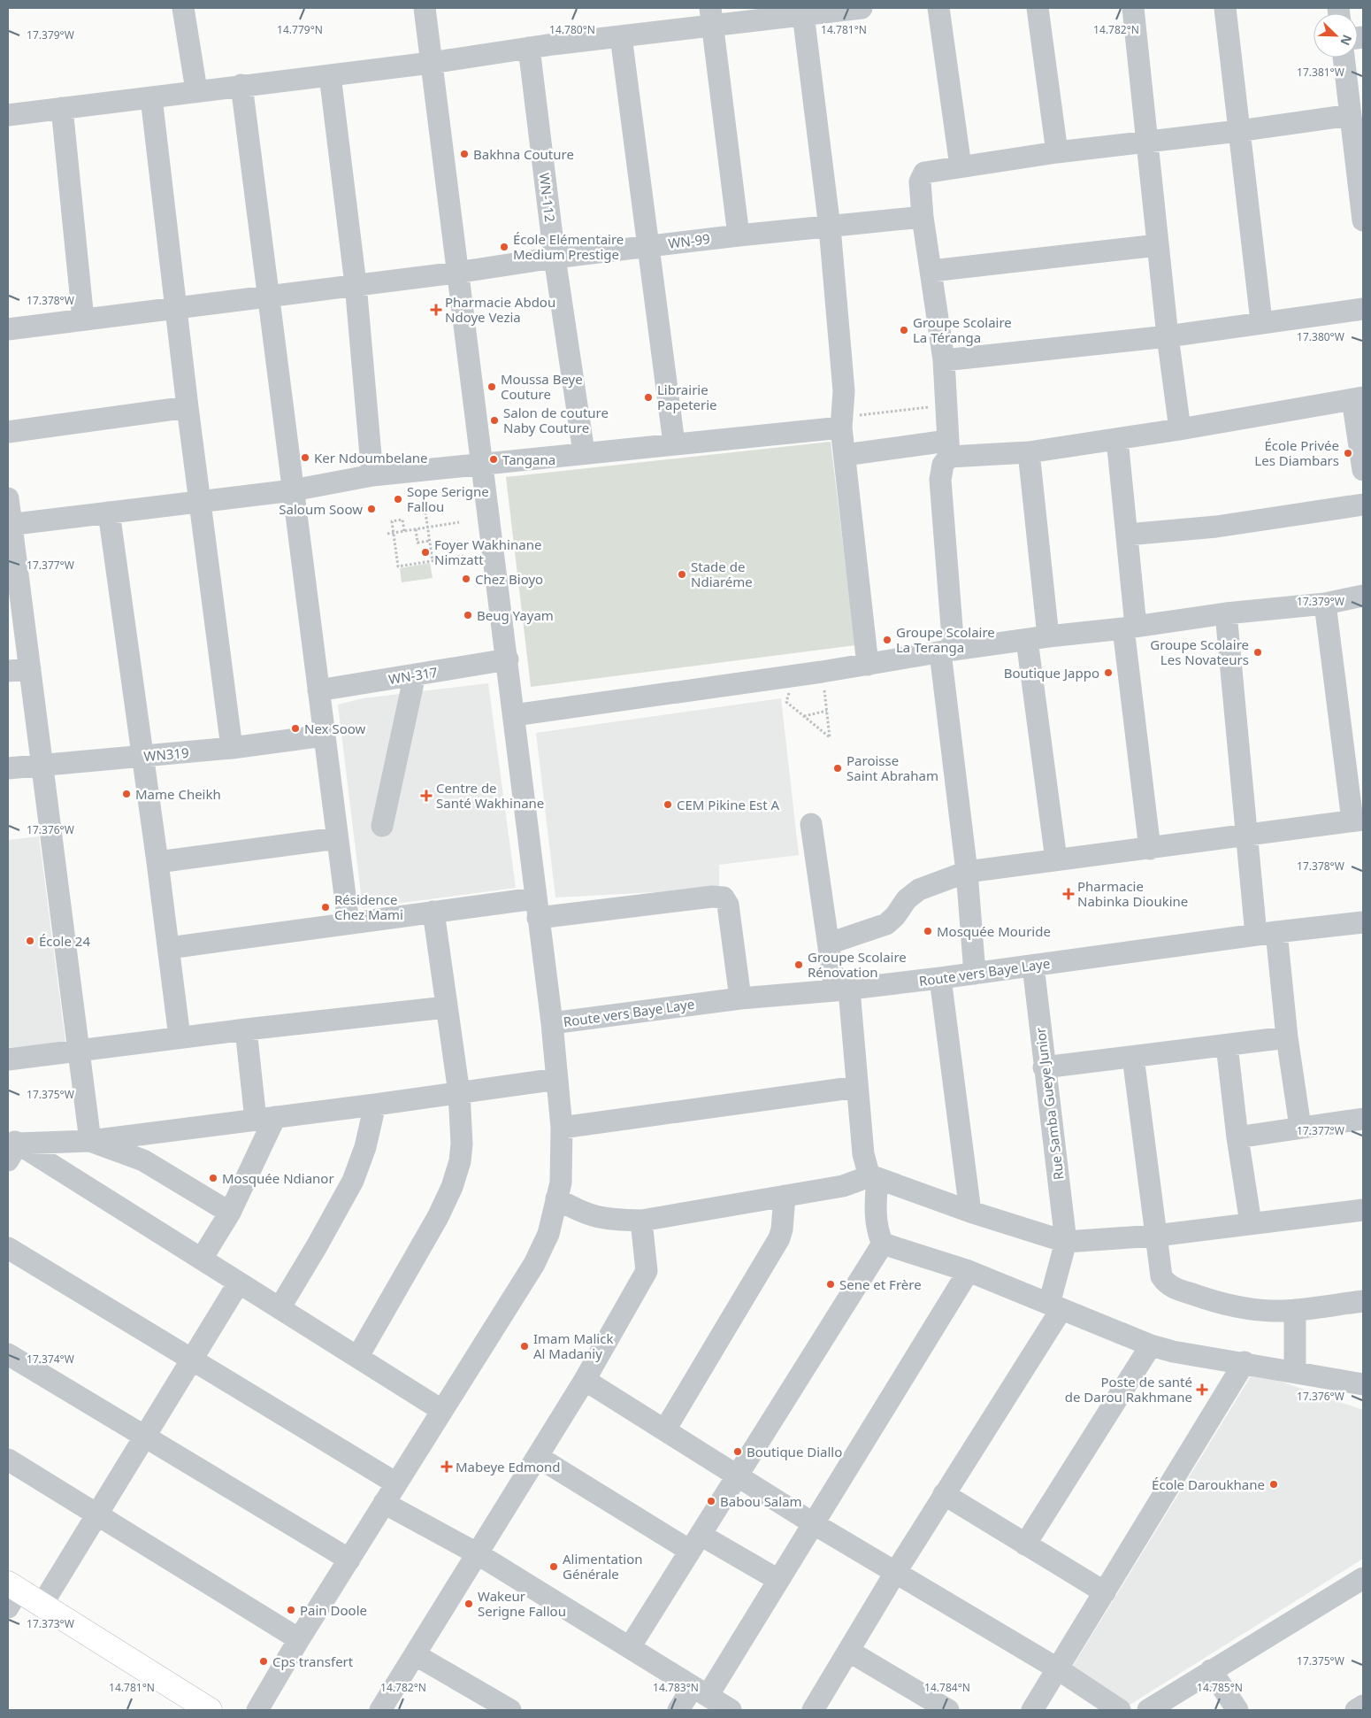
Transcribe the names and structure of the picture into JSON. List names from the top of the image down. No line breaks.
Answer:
{"streets":{"street":["WN-112","WN-99","WN-317","WN319","Route vers Baye Laye","Rue Samba Gueye Junior"]},"crossings":[["WN-112","WN-99"],["Route vers Baye Laye","Rue Samba Gueye Junior"]],"places":{"other":["Bakhna Couture","École Elémentaire Medium Prestige","Groupe Scolaire La Téranga","Moussa Beye Couture","Librairie Papeterie","Salon de couture Naby Couture","École Privée Les Diambars","Ker Ndoumbelane","Tangana","Sope Serigne Fallou","Saloum Soow","Foyer Wakhinane Nimzatt","Stade de Ndiaréme","Chez Bioyo","Beug Yayam","Groupe Scolaire La Teranga","Groupe Scolaire Les Novateurs","Boutique Jappo","Nex Soow","Paroisse Saint Abraham","Mame Cheikh","CEM Pikine Est A","Résidence Chez Mami","Mosquée Mouride","École 24","Groupe Scolaire Rénovation","Mosquée Ndianor","Sene et Frère","Imam Malick Al Madaniy","Boutique Diallo","École Daroukhane","Babou Salam","Alimentation Générale","Wakeur Serigne Fallou","Pain Doole","Cps transfert"],"health":["Pharmacie Abdou Ndoye Vezia","Centre de Santé Wakhinane","Pharmacie Nabinka Dioukine","Poste de santé de Darou Rakhmane","Mabeye Edmond"]},"north":"bottom right","coordinates":["14.779°N","14.780°N","14.781°N","14.782°N","17.379°W","17.381°W","17.378°W","17.380°W","17.377°W","17.376°W","17.375°W","17.374°W","17.373°W","14.783°N","14.784°N","14.785°N"]}
